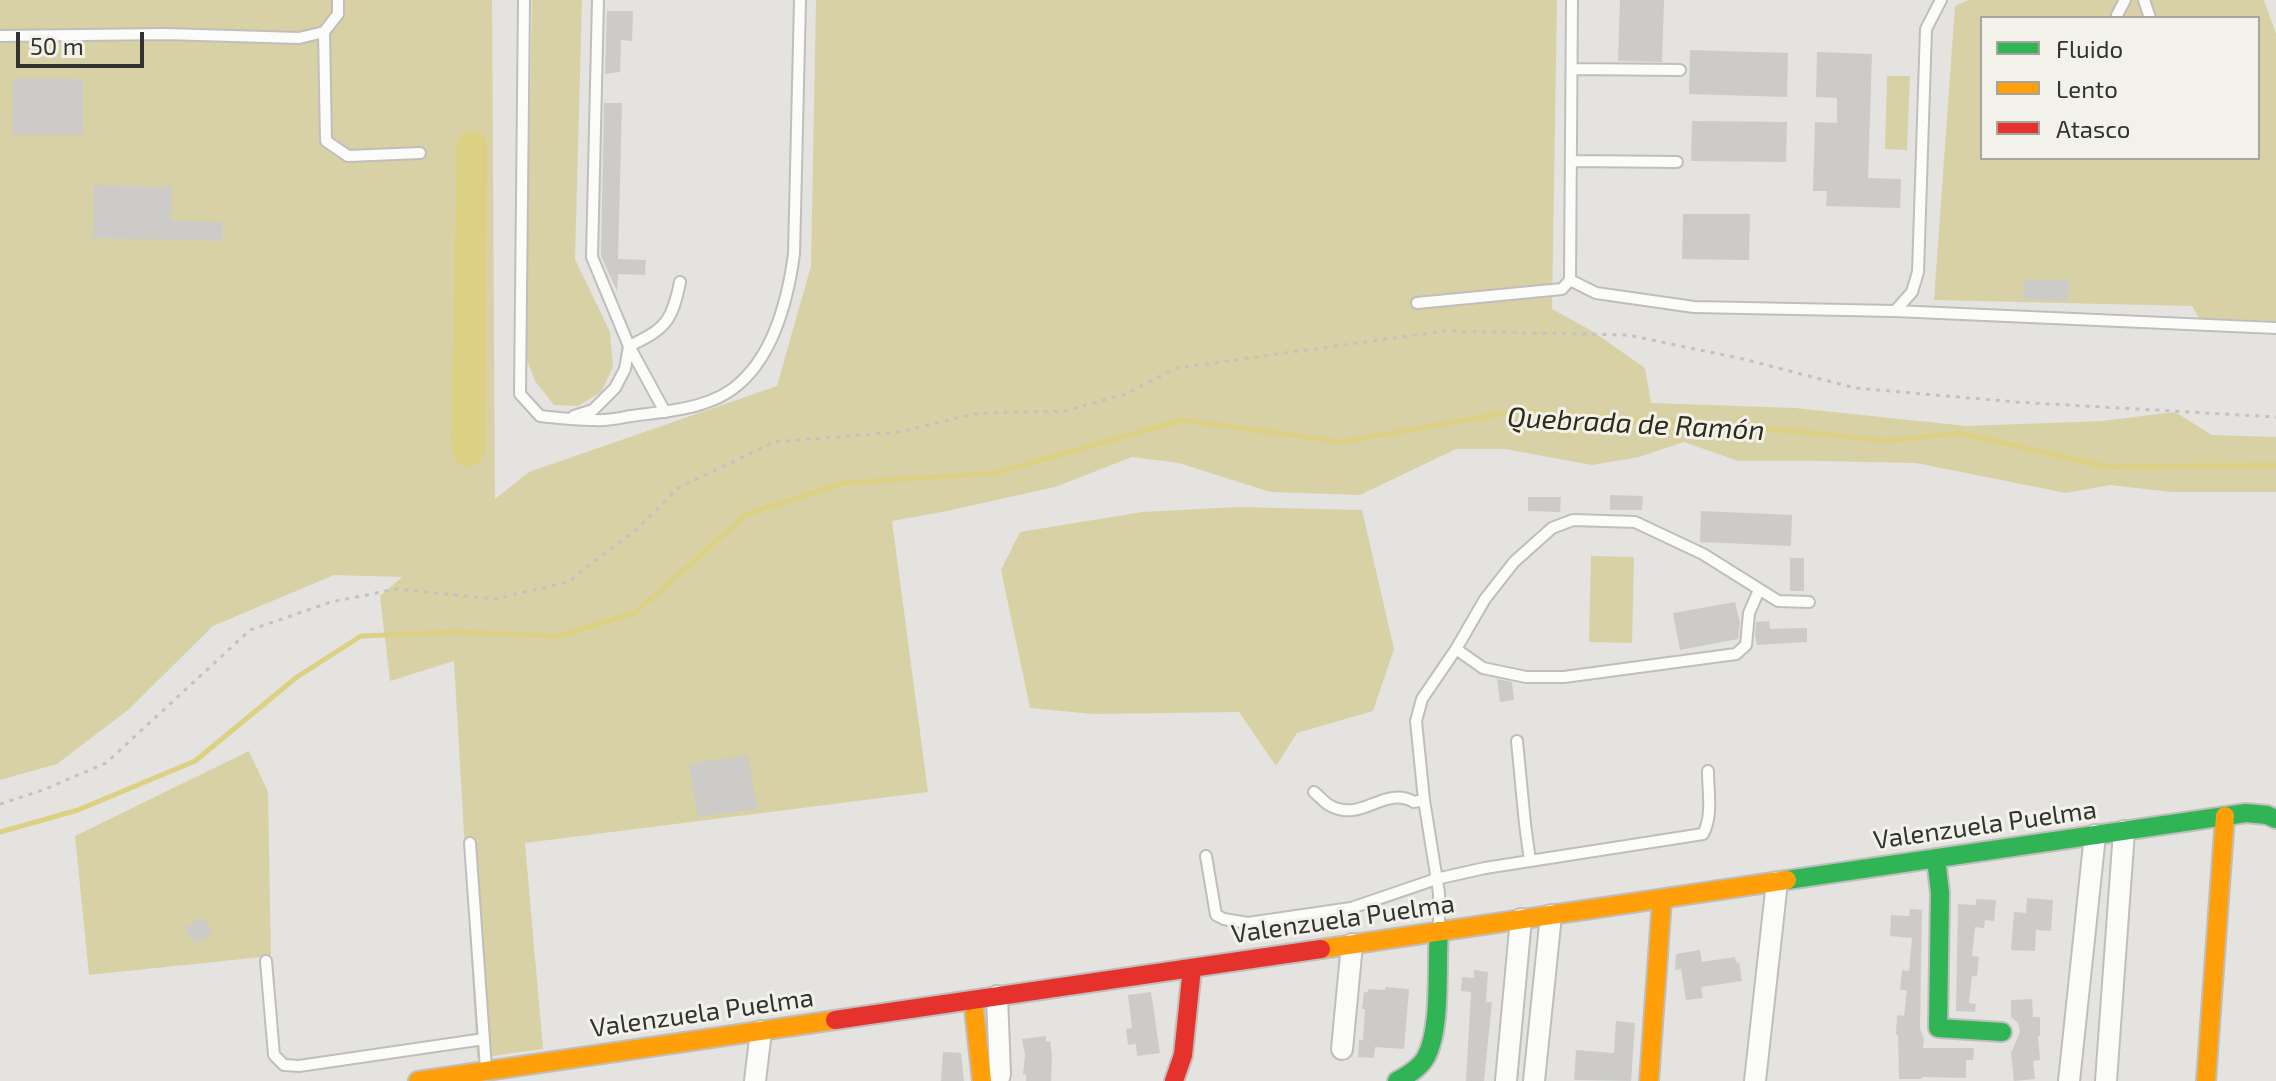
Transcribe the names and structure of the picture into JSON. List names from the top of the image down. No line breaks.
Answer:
{"streets":{"street":["Valenzuela Puelma"]},"water":["Quebrada de Ramón"],"legend":["Fluido","Lento","Atasco"],"scale_bar":"50 m"}
